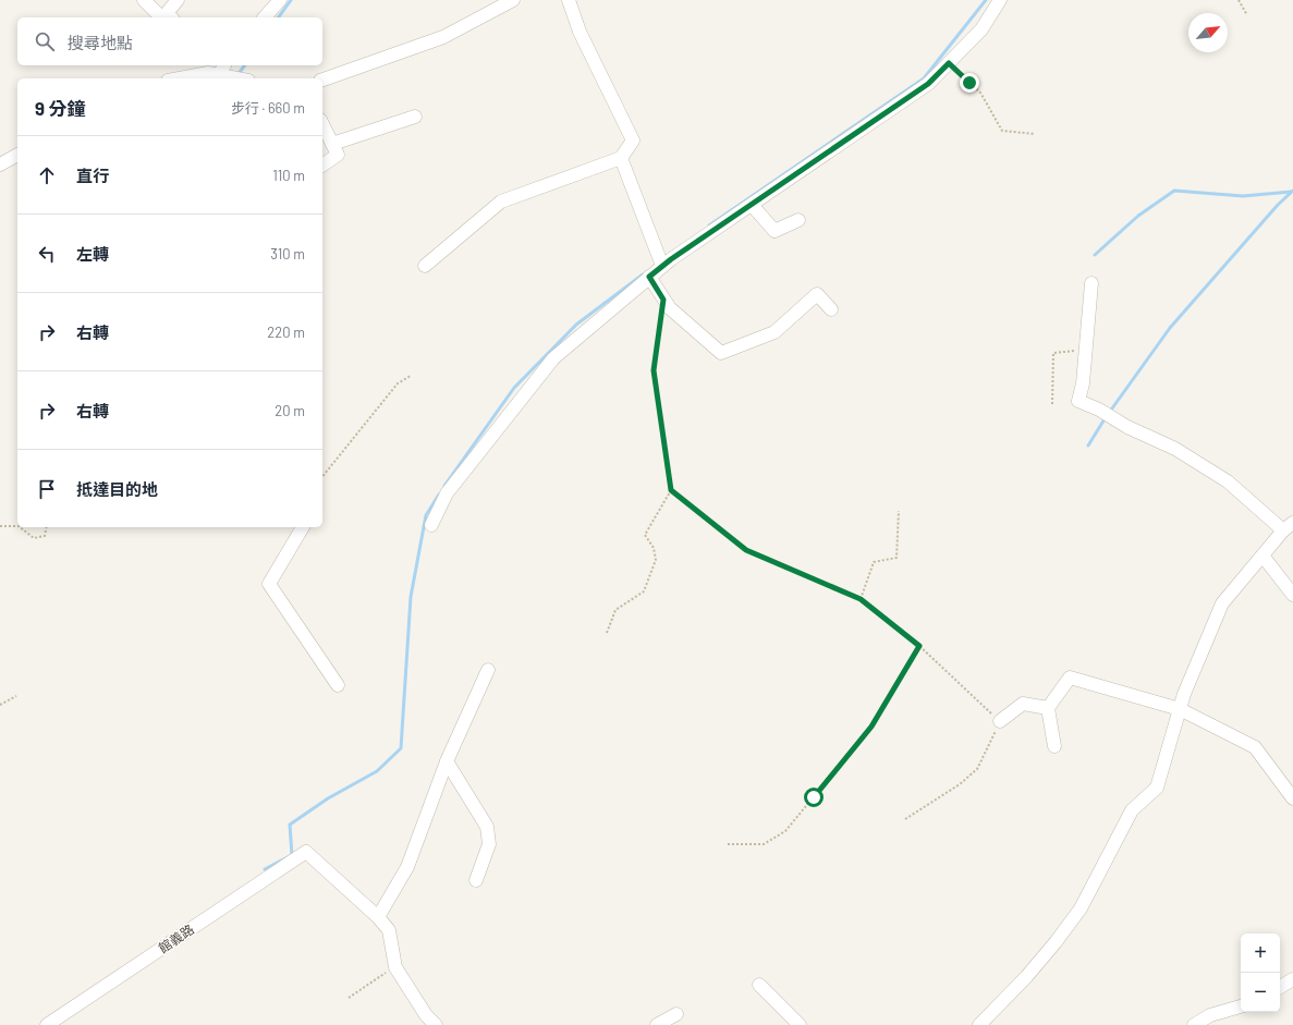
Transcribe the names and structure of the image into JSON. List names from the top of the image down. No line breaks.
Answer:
{"streets":{"street":["館義路"]},"north":"top right","page":{"search":"搜尋地點","heading":["9 分鐘","步行 · 660 m"],"list":[["直行","110 m"],["左轉","310 m"],["右轉","220 m"],["右轉","20 m"],"抵達目的地"],"map_buttons":["+","−"]}}
